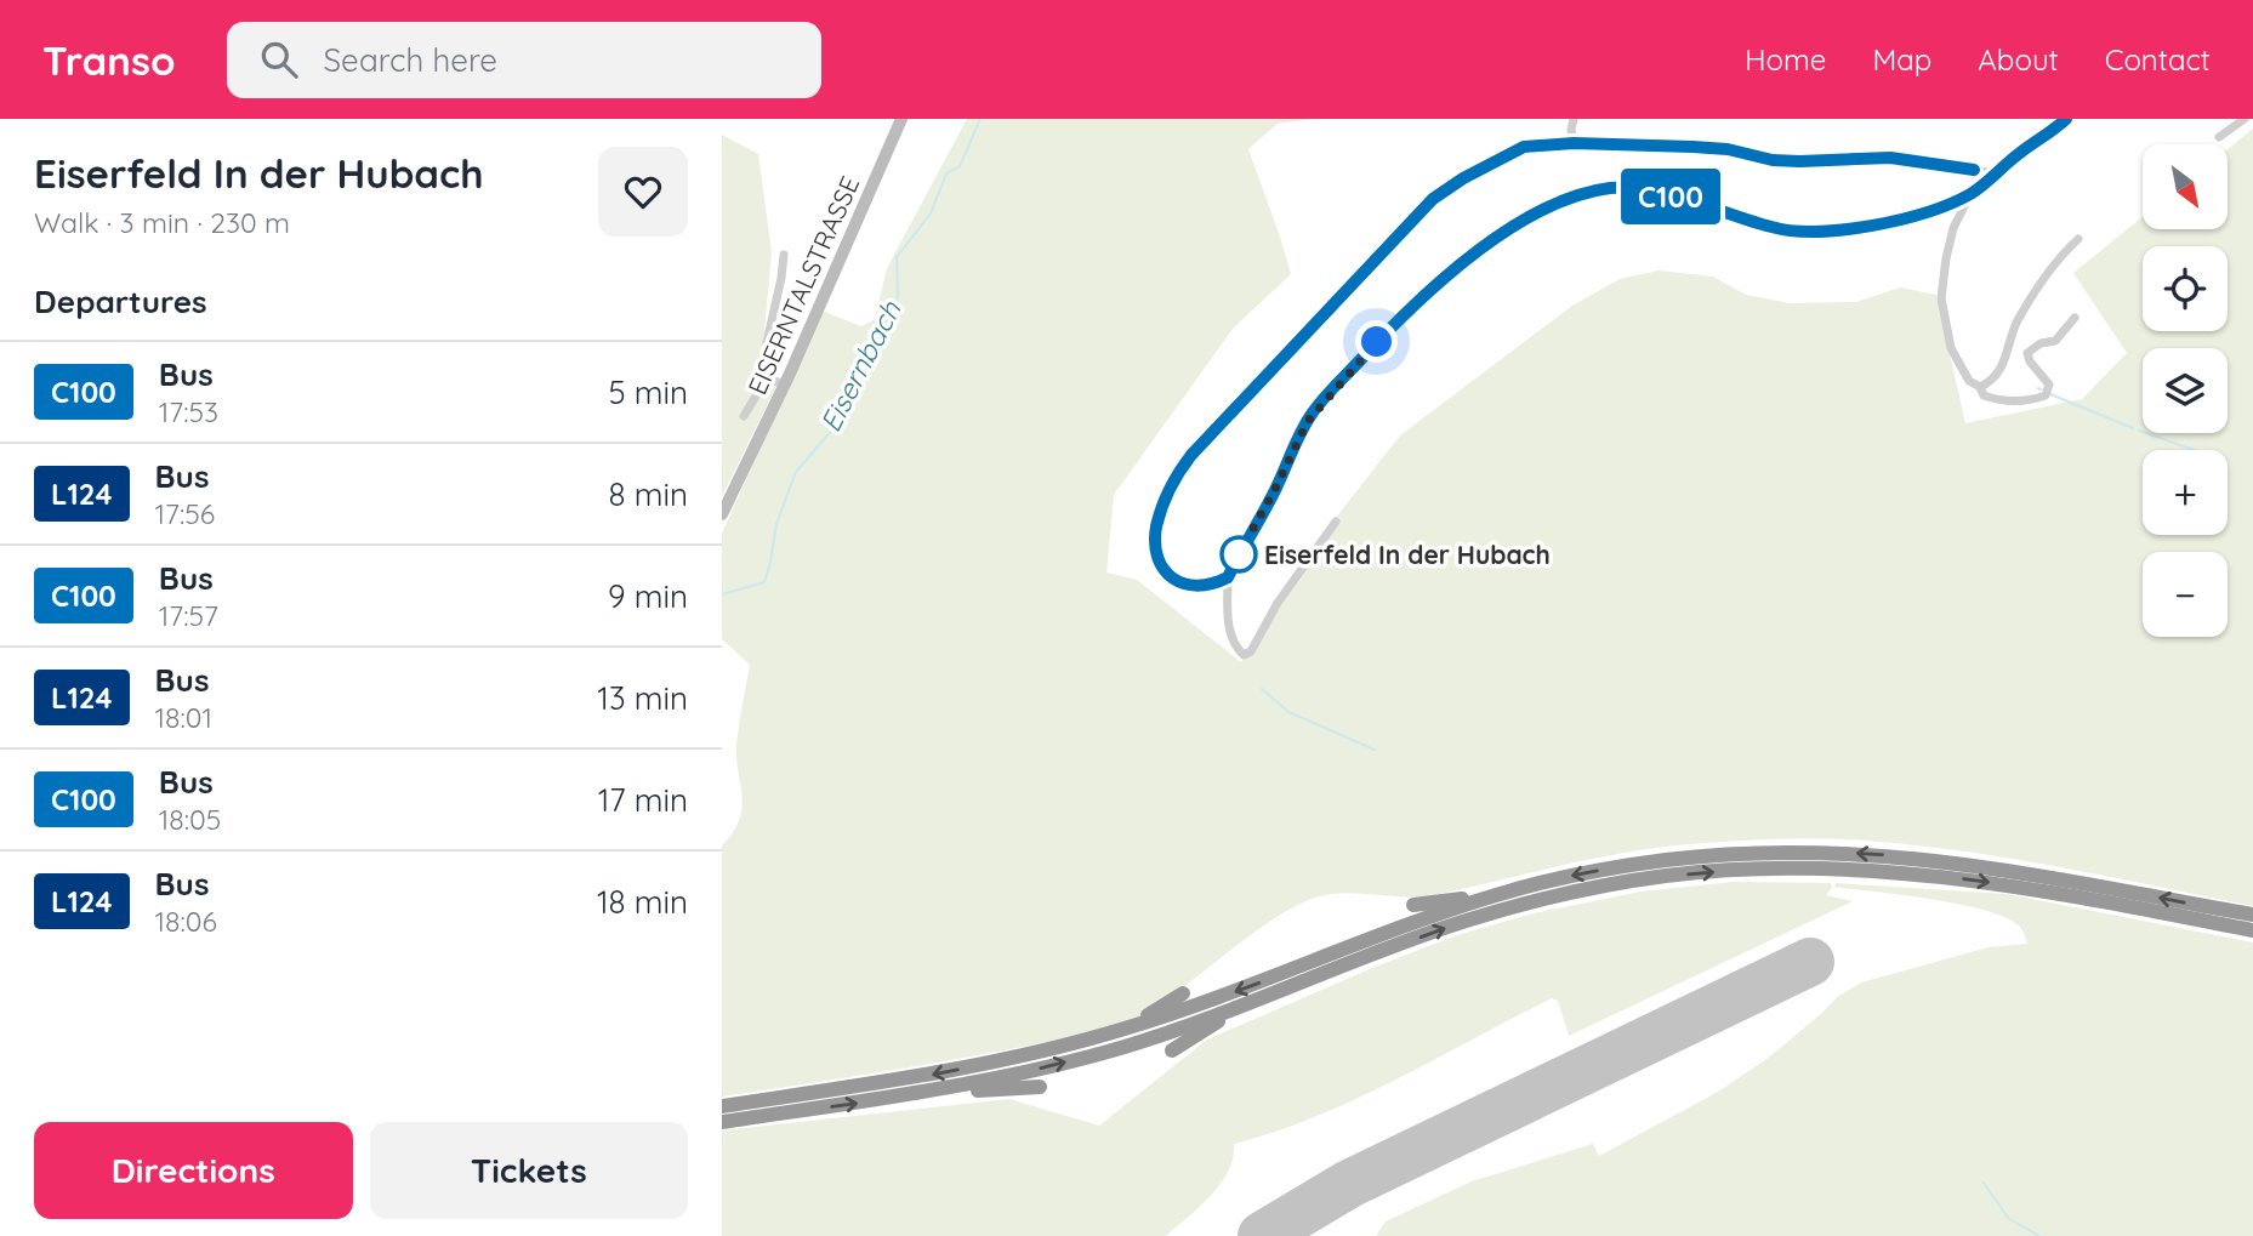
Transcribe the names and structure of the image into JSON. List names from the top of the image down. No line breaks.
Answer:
{"streets":{"main road":["EISERNTALSTRASSE"]},"water":["Eisernbach"],"places":["Eiserfeld In der Hubach"],"lines":["bus line C100"],"north":"bottom right","page":{"header":"Transo","search":"Search here","nav":["Home","Map","About","Contact"],"heading":[["Eiserfeld In der Hubach","Walk · 3 min · 230 m"],"Departures"],"on_map":"C100","map_buttons":["+","−"],"list":[{"mark":"C100","name":"Bus","note":"17:53","value":"5 min"},{"mark":"L124","name":"Bus","note":"17:56","value":"8 min"},{"mark":"C100","name":"Bus","note":"17:57","value":"9 min"},{"mark":"L124","name":"Bus","note":"18:01","value":"13 min"},{"mark":"C100","name":"Bus","note":"18:05","value":"17 min"},{"mark":"L124","name":"Bus","note":"18:06","value":"18 min"}],"buttons":["Directions","Tickets"]}}
